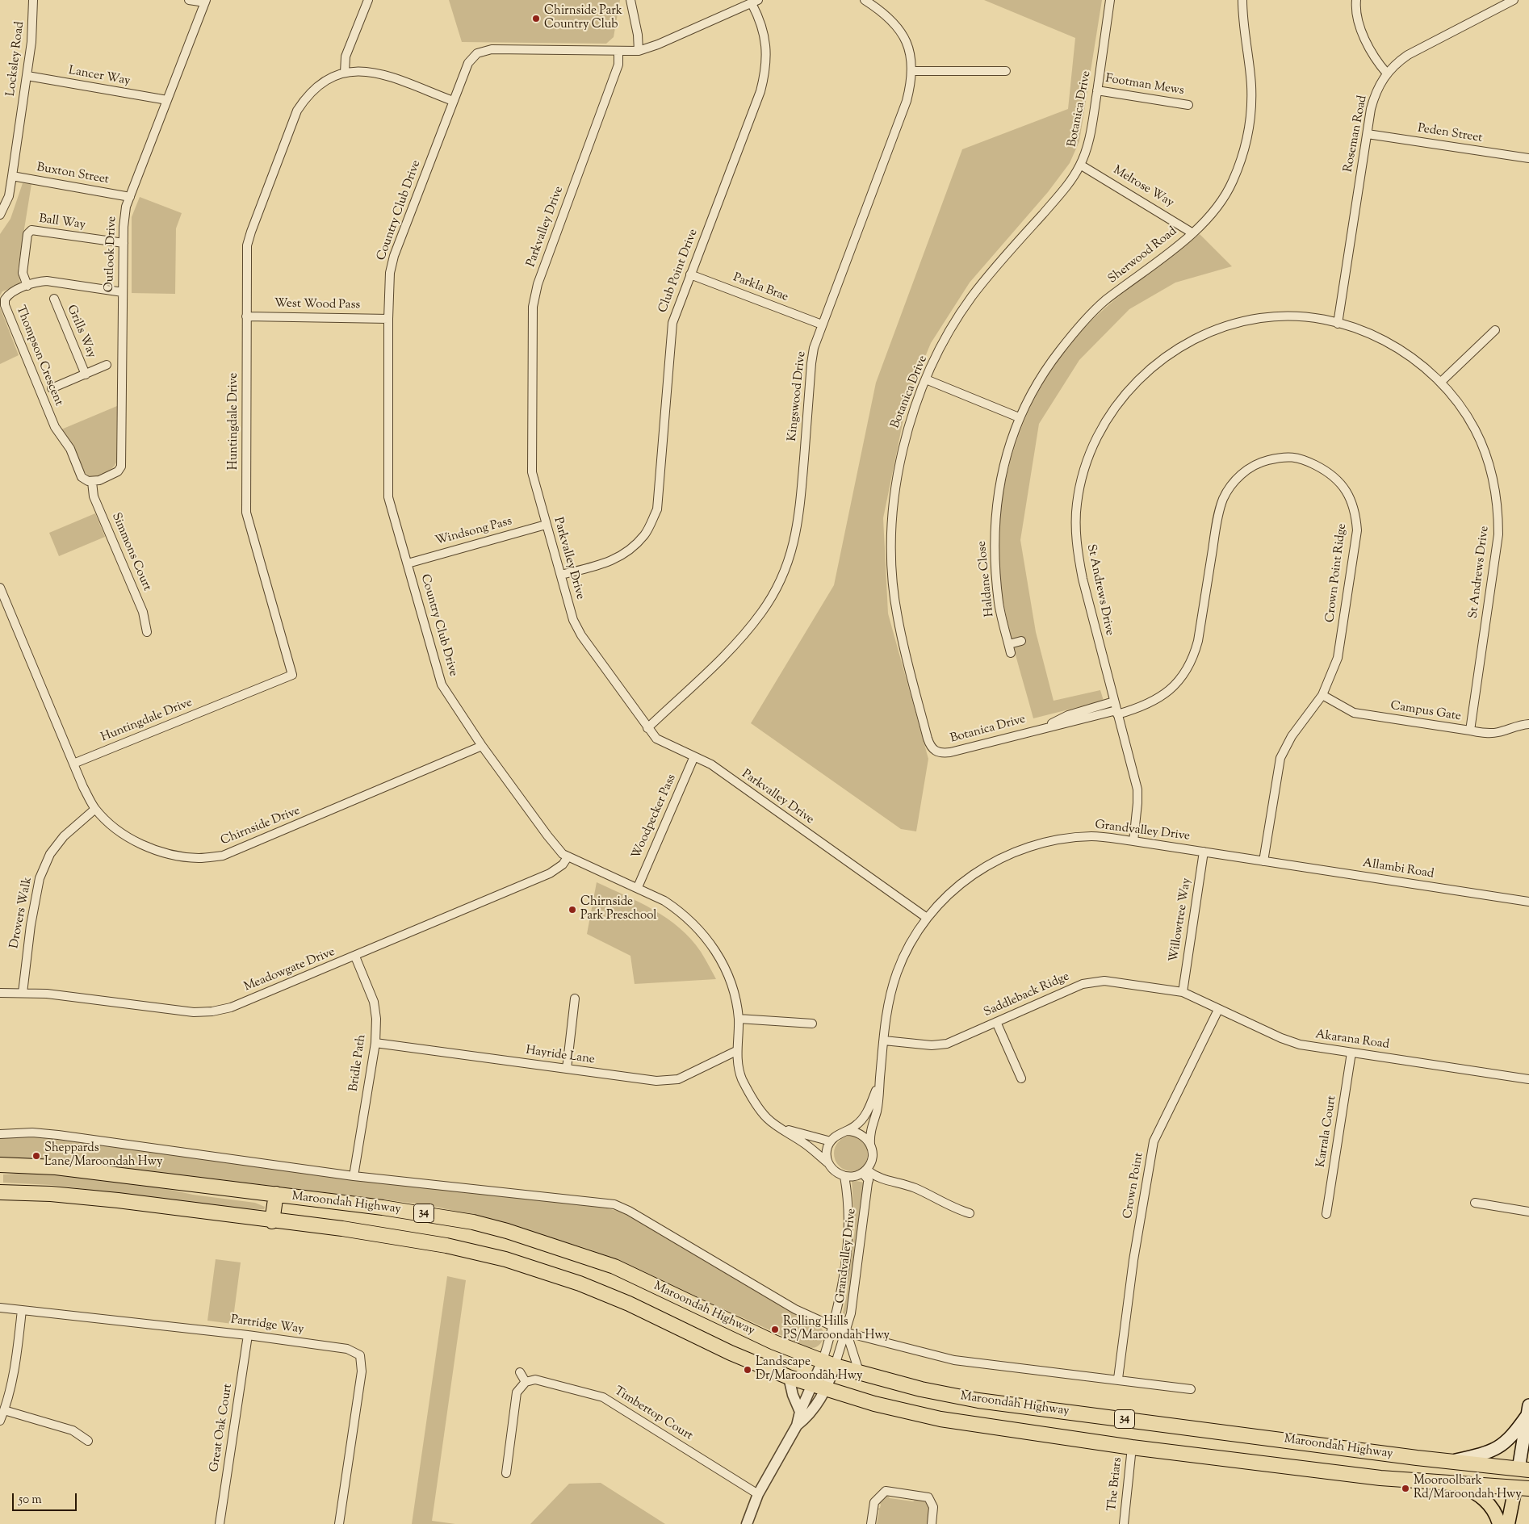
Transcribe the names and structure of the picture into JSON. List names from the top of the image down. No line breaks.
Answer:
{"streets":{"highway":["Maroondah Highway","34"],"street":["Locksley Road","Lancer Way","Footman Mews","Botanica Drive","Roseman Road","Peden Street","Buxton Street","Melrose Way","Country Club Drive","Ball Way","Parkvalley Drive","Outlook Drive","Sherwood Road","Club Point Drive","Parkla Brae","West Wood Pass","Grills Way","Thompson Crescent","Kingswood Drive","Huntingdale Drive","Windsong Pass","Simmons Court","St Andrews Drive","Crown Point Ridge","Haldane Close","Campus Gate","Woodpecker Pass","Chirnside Drive","Grandvalley Drive","Allambi Road","Drovers Walk","Willowtree Way","Meadowgate Drive","Saddleback Ridge","Akarana Road","Hayride Lane","Bridle Path","Karrala Court","Crown Point","Partridge Way","Timbertop Court","Great Oak Court","The Briars"]},"crossings":[["Locksley Road","Lancer Way"],["Locksley Road","Buxton Street"],["Lancer Way","Outlook Drive"],["Footman Mews","Botanica Drive"],["Botanica Drive","Melrose Way"],["Botanica Drive","St Andrews Drive"],["Botanica Drive","Crown Point Ridge"],["Roseman Road","Peden Street"],["Roseman Road","St Andrews Drive"],["Buxton Street","Outlook Drive"],["Melrose Way","Sherwood Road"],["Country Club Drive","Parkvalley Drive"],["Country Club Drive","West Wood Pass"],["Country Club Drive","Huntingdale Drive"],["Country Club Drive","Windsong Pass"],["Country Club Drive","Woodpecker Pass"],["Country Club Drive","Chirnside Drive"],["Country Club Drive","Grandvalley Drive"],["Country Club Drive","Meadowgate Drive"],["Country Club Drive","Hayride Lane"],["Ball Way","Outlook Drive"],["Ball Way","Thompson Crescent"],["Parkvalley Drive","Club Point Drive"],["Parkvalley Drive","Kingswood Drive"],["Parkvalley Drive","Windsong Pass"],["Parkvalley Drive","Woodpecker Pass"],["Parkvalley Drive","Grandvalley Drive"],["Outlook Drive","Thompson Crescent"],["Outlook Drive","Simmons Court"],["Sherwood Road","Haldane Close"],["Club Point Drive","Parkla Brae"],["Parkla Brae","Kingswood Drive"],["West Wood Pass","Huntingdale Drive"],["Thompson Crescent","Simmons Court"],["Huntingdale Drive","Chirnside Drive"],["St Andrews Drive","Crown Point Ridge"],["St Andrews Drive","Campus Gate"],["St Andrews Drive","Grandvalley Drive"],["Crown Point Ridge","Campus Gate"],["Crown Point Ridge","Grandvalley Drive"],["Crown Point Ridge","Allambi Road"],["Chirnside Drive","Drovers Walk"],["Grandvalley Drive","Allambi Road"],["Grandvalley Drive","Willowtree Way"],["Grandvalley Drive","Saddleback Ridge"],["Grandvalley Drive","Maroondah Highway"],["Drovers Walk","Meadowgate Drive"],["Willowtree Way","Saddleback Ridge"],["Willowtree Way","Akarana Road"],["Meadowgate Drive","Bridle Path"],["Saddleback Ridge","Akarana Road"],["Akarana Road","Karrala Court"],["Akarana Road","Crown Point"],["Hayride Lane","Bridle Path"],["Maroondah Highway","The Briars"],["Partridge Way","Great Oak Court"]],"places":["Chirnside Park Country Club","Chirnside Park Preschool","Sheppards Lane/Maroondah Hwy","Rolling Hills PS/Maroondah Hwy","Landscape Dr/Maroondah Hwy","Mooroolbark Rd/Maroondah Hwy"],"scale_bar":"50 m"}
